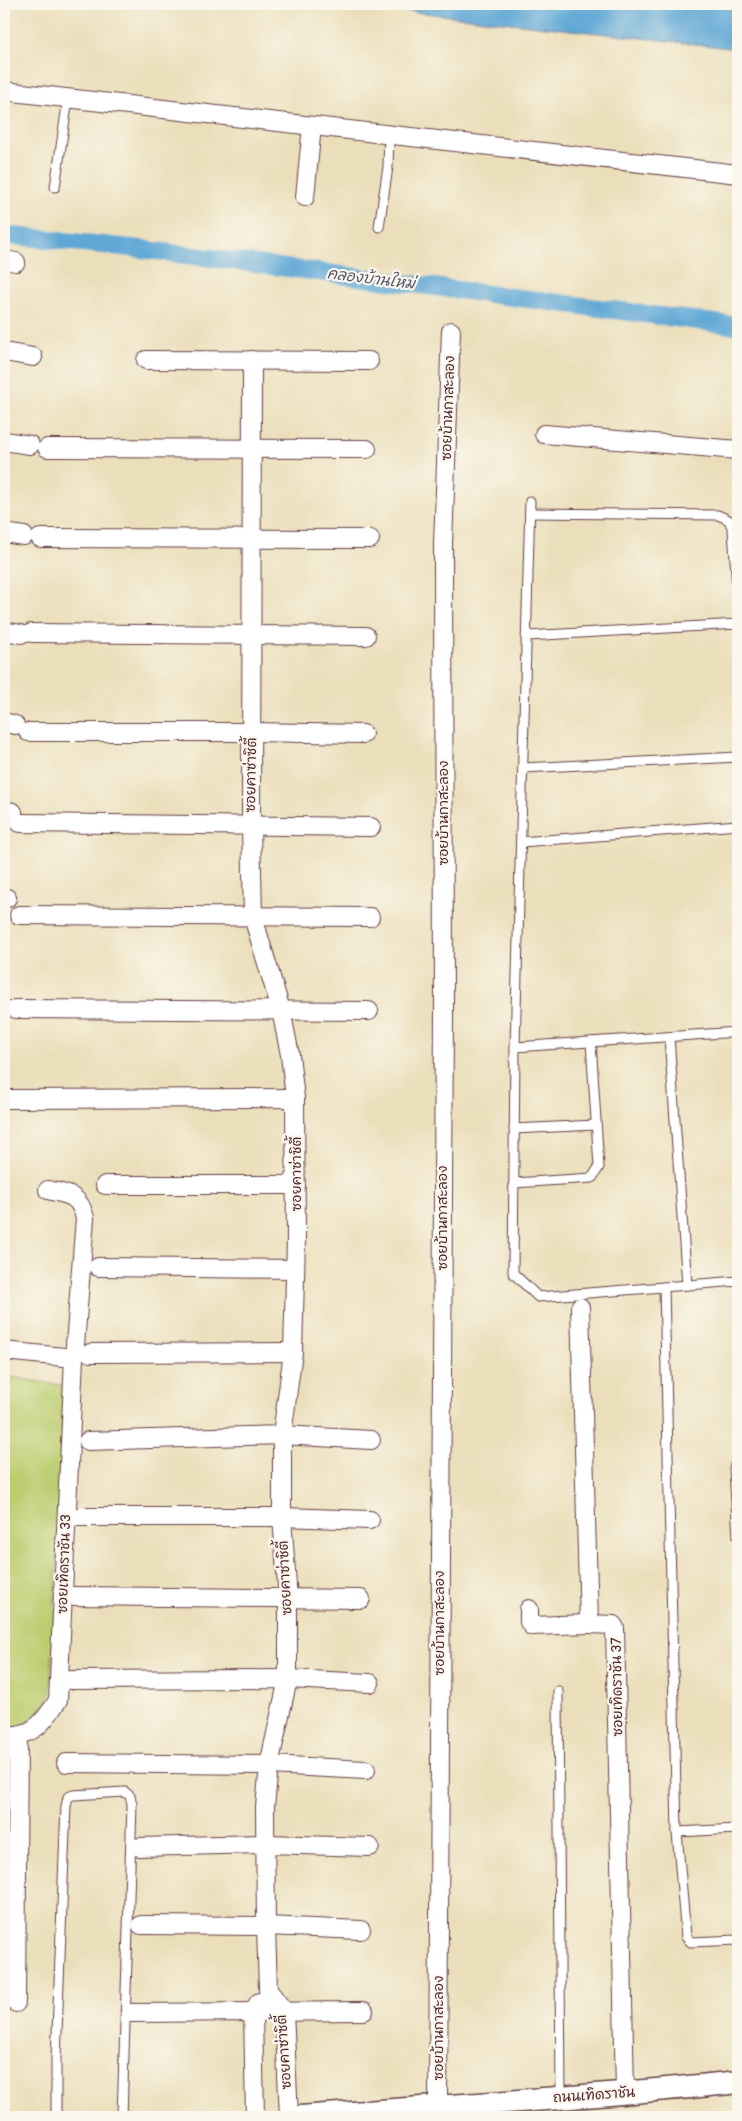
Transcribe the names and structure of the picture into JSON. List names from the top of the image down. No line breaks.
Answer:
{"streets":{"street":["ซอยบ้านกาสะลอง","ซอยคาซ่าซิตี้","ซอยเทิดราชัน 33","ซอยเทิดราชัน 37","ถนนเทิดราชัน"]},"crossings":[["ซอยบ้านกาสะลอง","ถนนเทิดราชัน"],["ซอยเทิดราชัน 37","ถนนเทิดราชัน"]],"water":["คลองบ้านใหม่"]}
